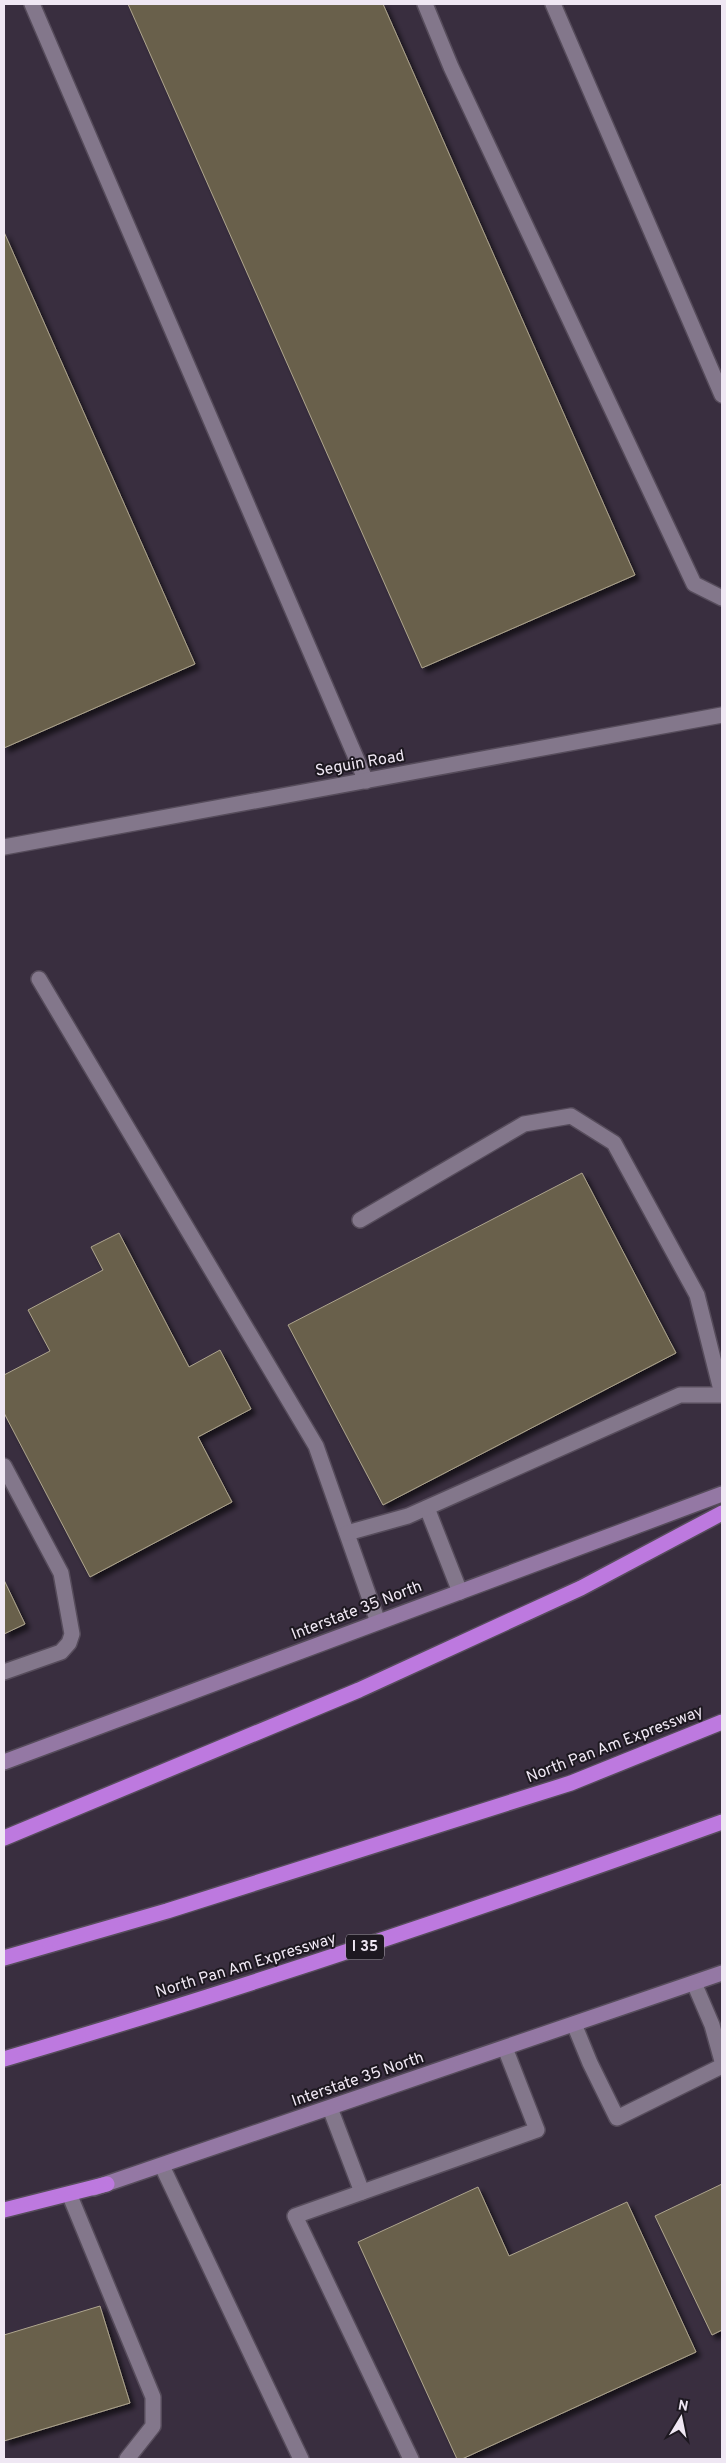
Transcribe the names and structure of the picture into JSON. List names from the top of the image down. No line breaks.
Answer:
{"streets":{"highway":["North Pan Am Expressway","I 35"],"main road":["Interstate 35 North"],"street":["Seguin Road"]},"north":"top"}
